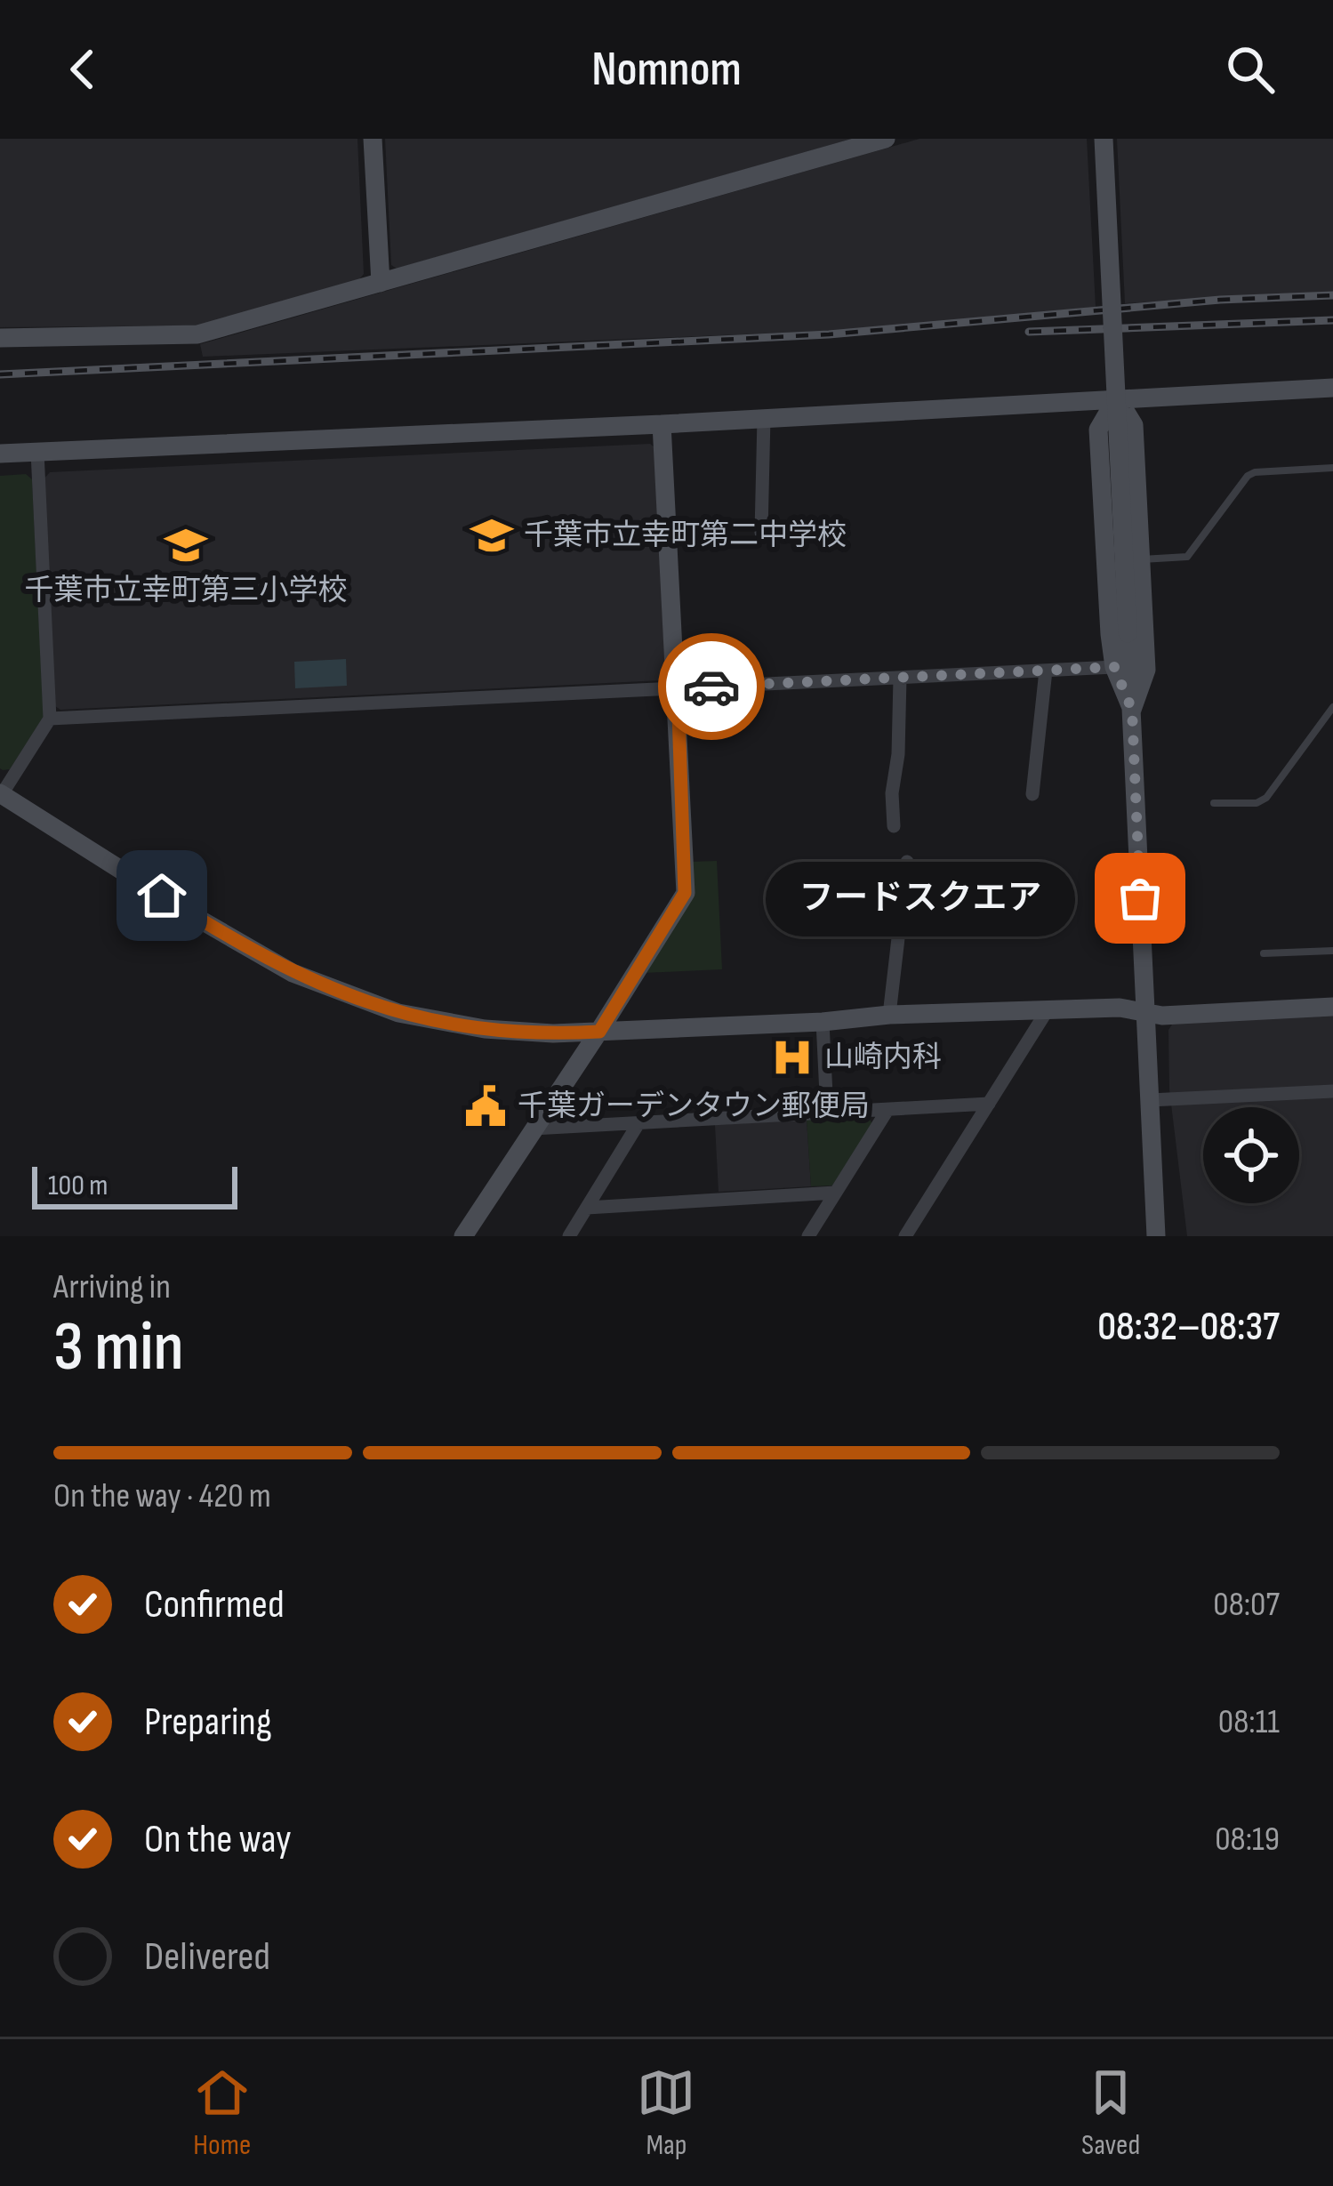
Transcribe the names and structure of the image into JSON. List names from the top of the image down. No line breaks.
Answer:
{"places":{"school or university":["千葉市立幸町第二中学校","千葉市立幸町第三小学校"],"other":["フードスクエア"],"hospital":["山崎内科"],"public building":["千葉ガーデンタウン郵便局"]},"scale_bar":"100 m","page":{"header":"Nomnom","bubble":"フードスクエア","scale":"100 m","heading":["3 min","Arriving in","08:32–08:37"],"bar":"On the way · 420 m","list":[["Confirmed","08:07"],["Preparing","08:11"],["On the way","08:19"],"Delivered"],"tabs":["Home","Map","Saved"]}}
